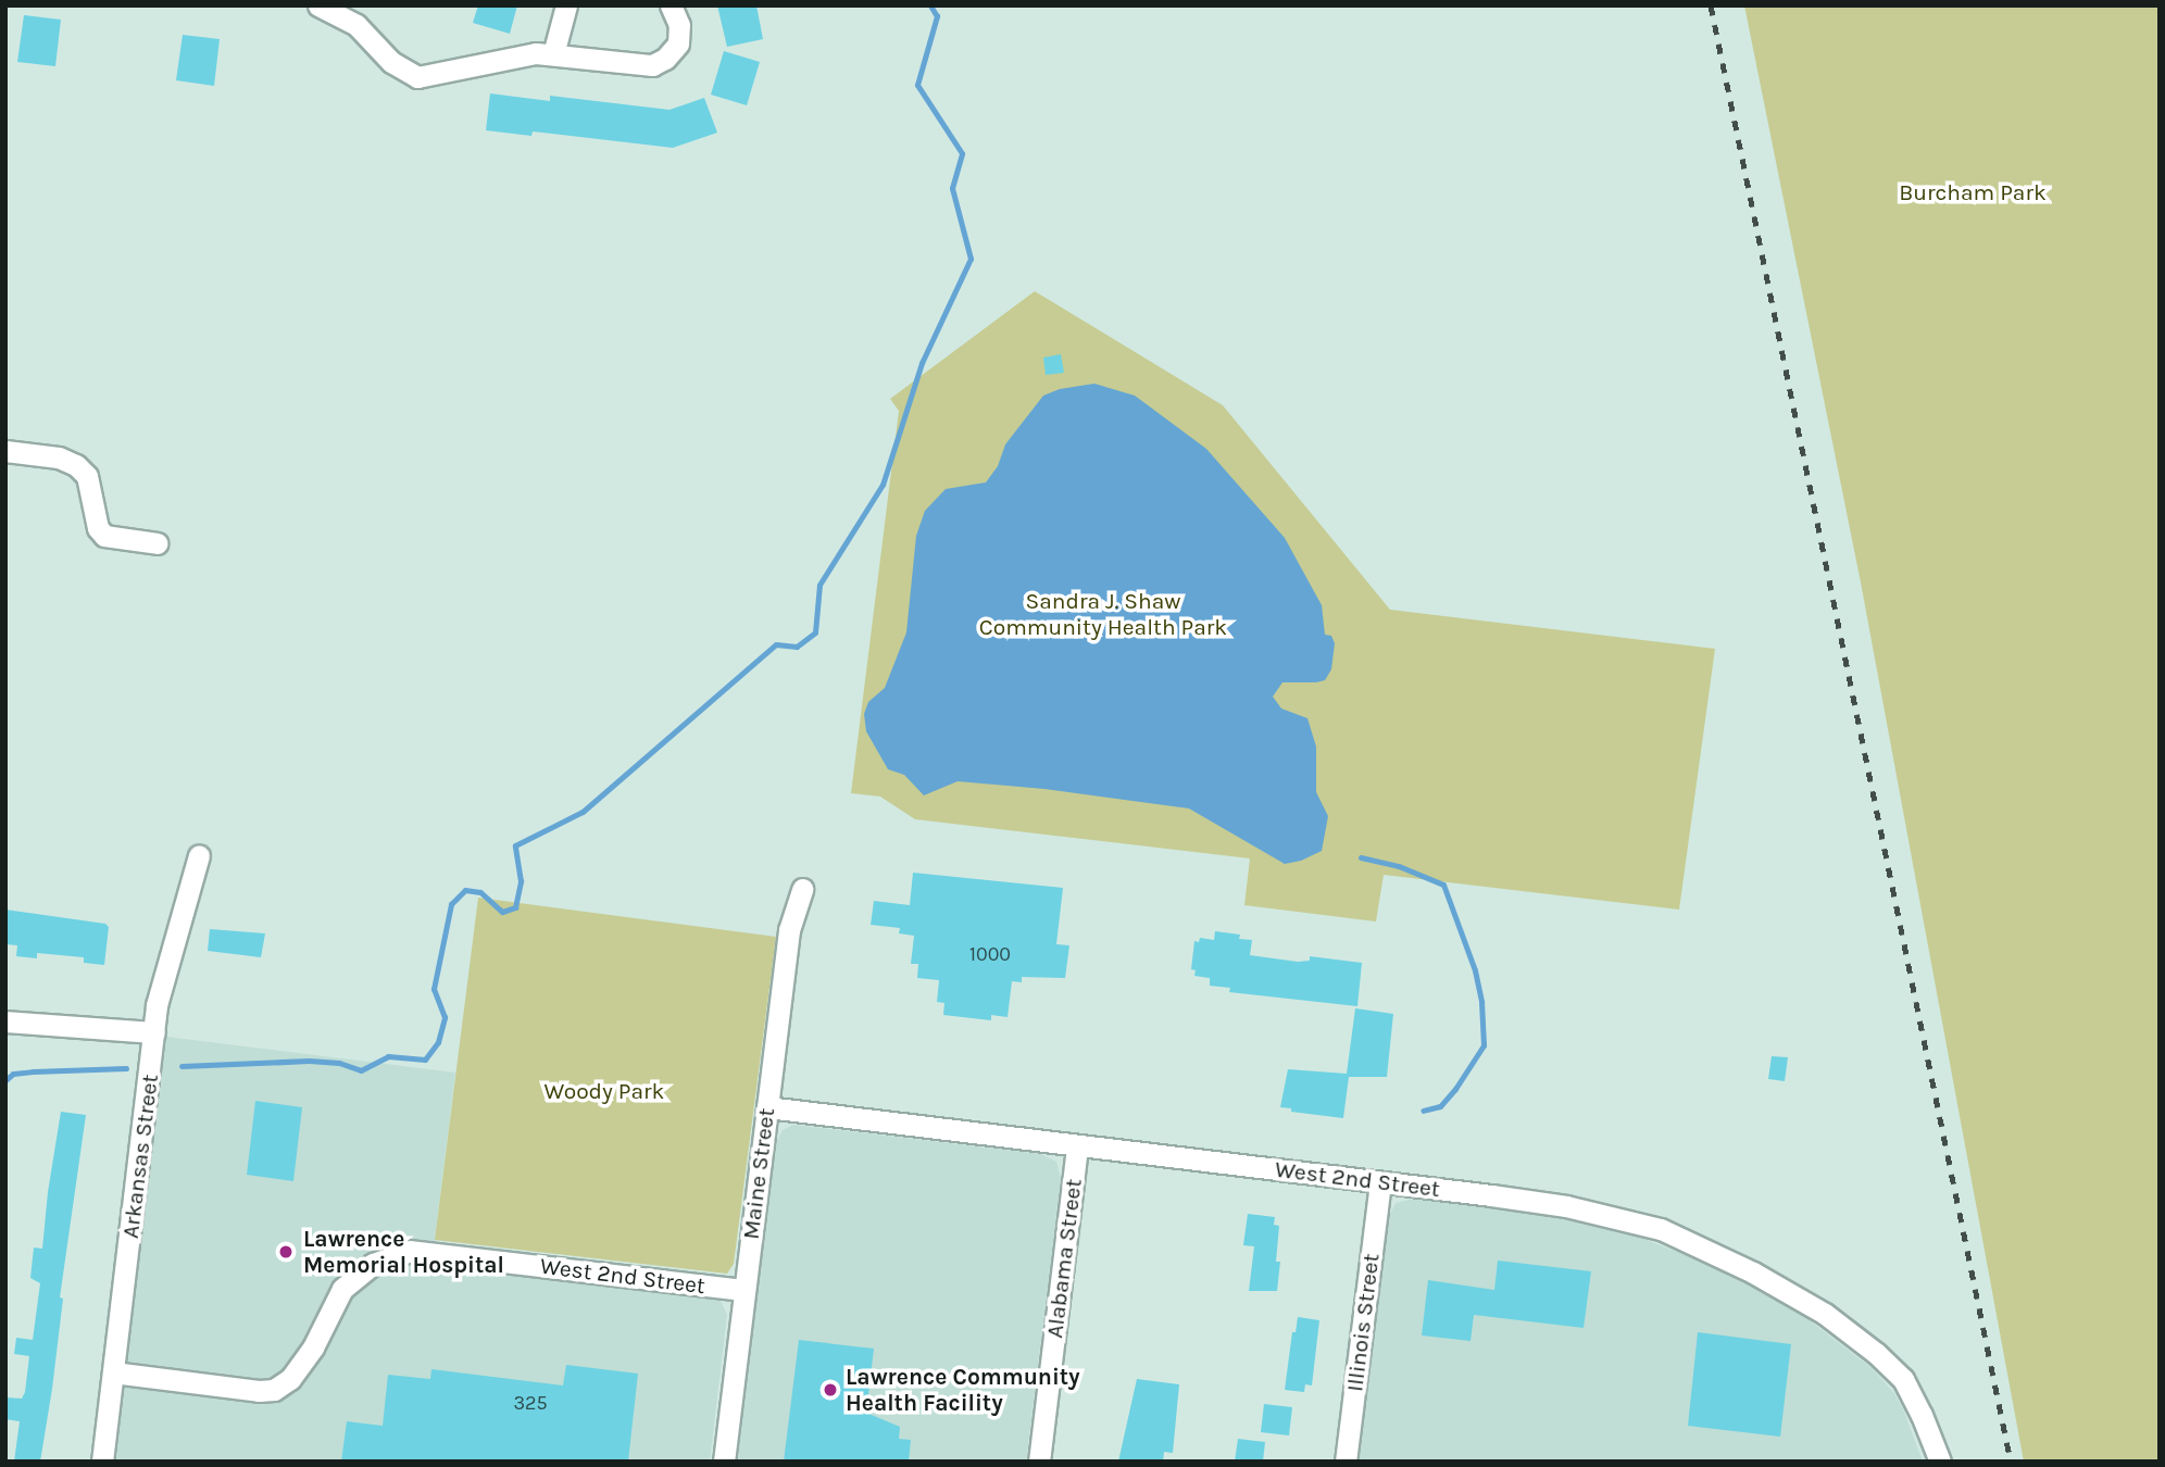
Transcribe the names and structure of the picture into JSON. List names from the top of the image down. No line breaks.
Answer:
{"streets":{"street":["Arkansas Street","Maine Street","West 2nd Street","Alabama Street","Illinois Street"]},"crossings":[["Arkansas Street","West 2nd Street"],["Maine Street","West 2nd Street"],["West 2nd Street","Alabama Street"],["West 2nd Street","Illinois Street"]],"parks":["Burcham Park","Sandra J. Shaw Community Health Park","Woody Park"],"places":["Lawrence Memorial Hospital","Lawrence Community Health Facility"],"house_numbers":["1000","325"]}
